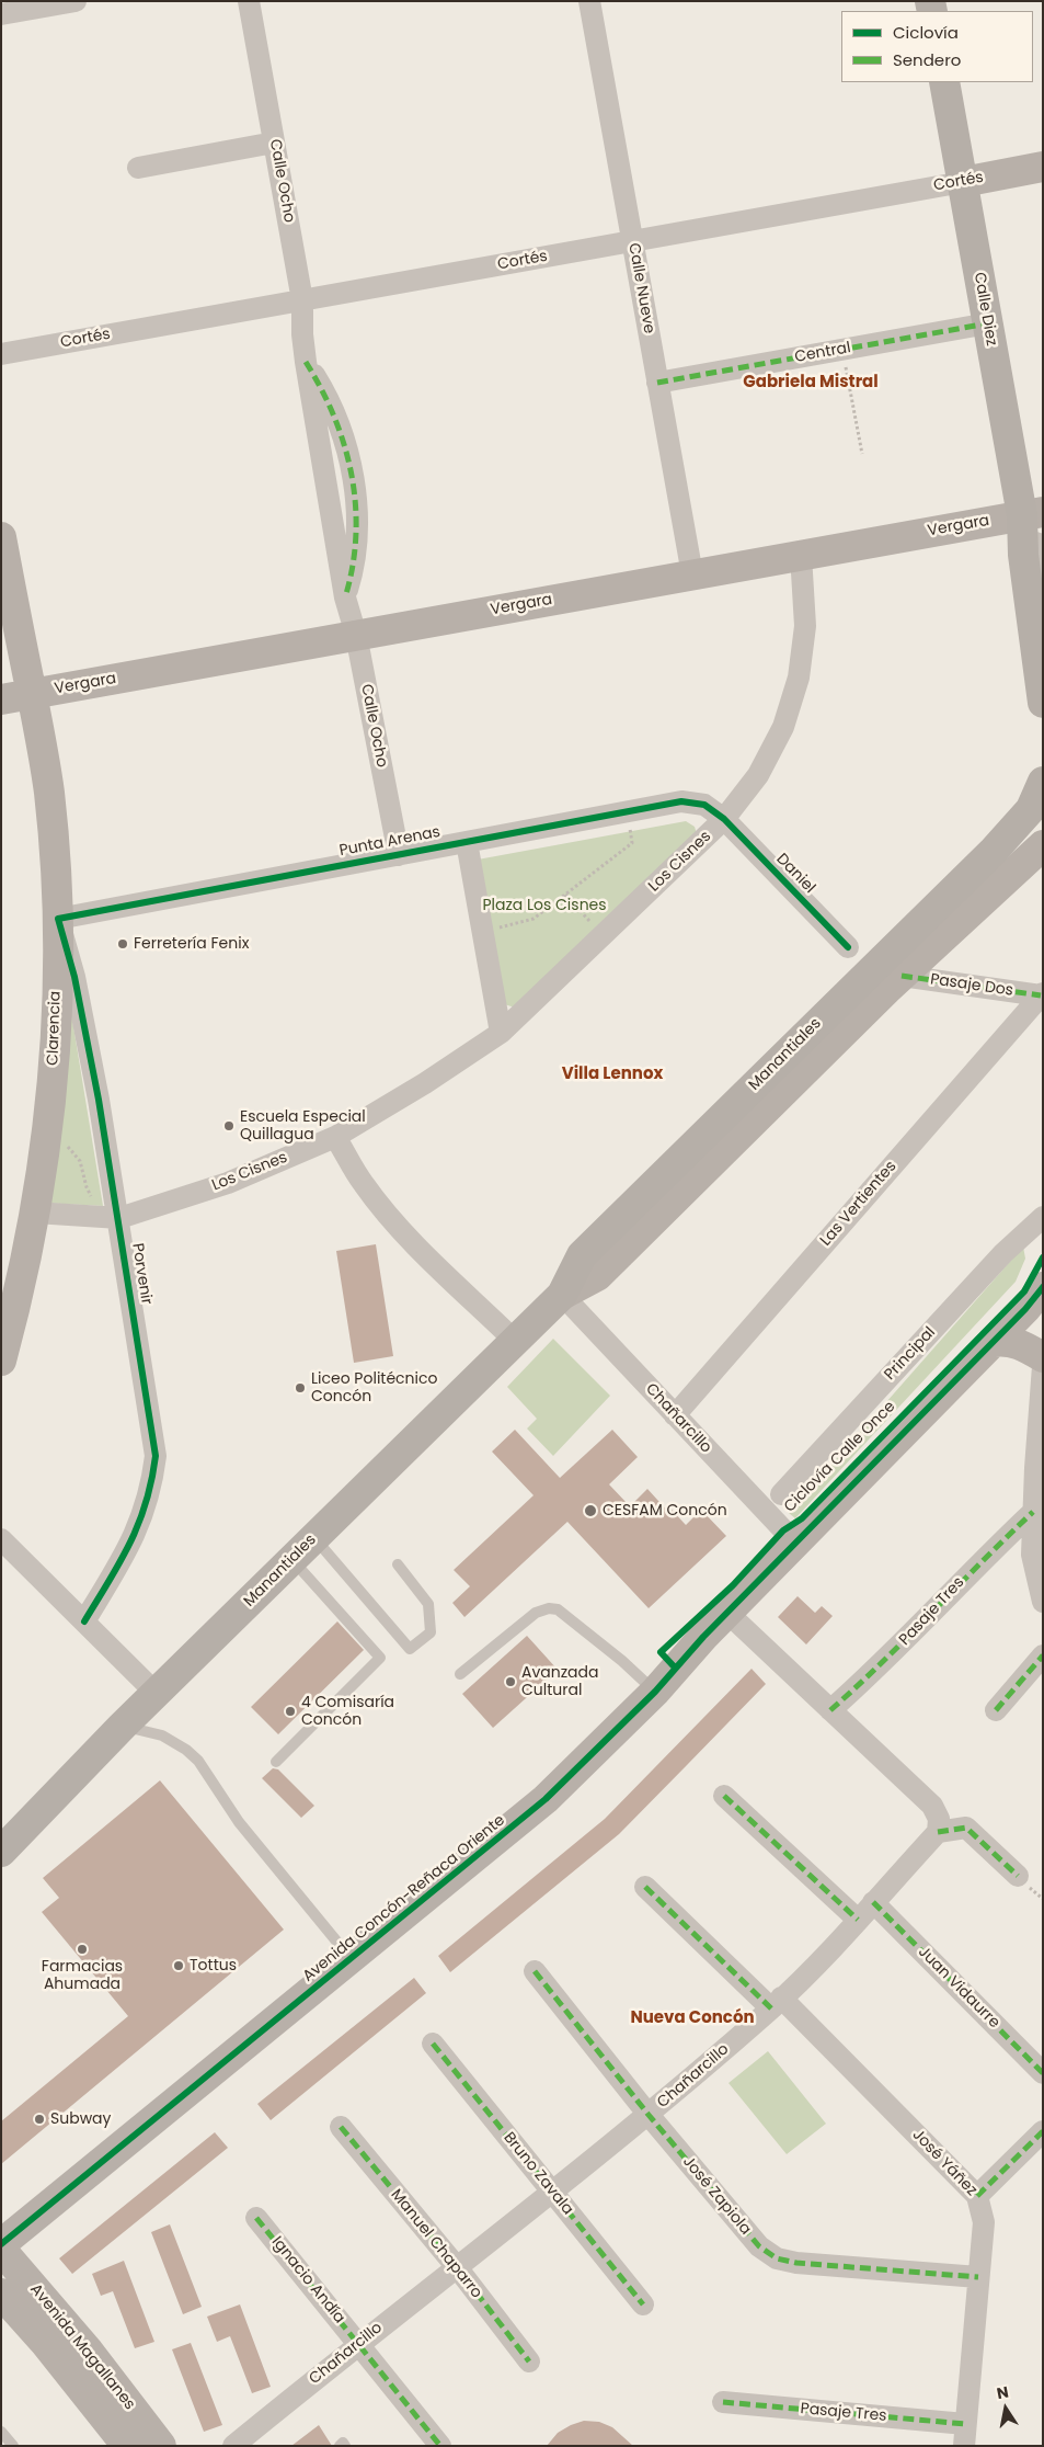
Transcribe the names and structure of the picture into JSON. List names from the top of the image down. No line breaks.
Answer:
{"streets":{"main road":["Calle Diez","Manantiales"],"street":["Calle Ocho","Cortés","Calle Nueve","Central","Vergara","Punta Arenas","Los Cisnes","Daniel","Pasaje Dos","Clarencia","Las Vertientes","Porvenir","Principal","Chañarcillo","Pasaje Tres","Avenida Concón-Reñaca Oriente","Juan Vidaurre","José Yáñez","Bruno Zavala","José Zapiola","Manuel Chaparro","Ignacio Andía","Avenida Magallanes"],"cycle path":["Ciclovía Calle Once"]},"crossings":[["Calle Ocho","Cortés"],["Calle Ocho","Vergara"],["Calle Ocho","Punta Arenas"],["Cortés","Calle Nueve"],["Cortés","Calle Diez"],["Calle Nueve","Central"],["Calle Nueve","Vergara"],["Calle Diez","Central"],["Calle Diez","Vergara"],["Vergara","Los Cisnes"],["Vergara","Clarencia"],["Punta Arenas","Los Cisnes"],["Punta Arenas","Daniel"],["Punta Arenas","Clarencia"],["Punta Arenas","Porvenir"],["Los Cisnes","Daniel"],["Los Cisnes","Clarencia"],["Los Cisnes","Porvenir"],["Pasaje Dos","Manantiales"],["Pasaje Dos","Las Vertientes"],["Clarencia","Porvenir"],["Manantiales","Chañarcillo"],["Las Vertientes","Chañarcillo"],["Chañarcillo","Avenida Concón-Reñaca Oriente"],["Chañarcillo","Juan Vidaurre"],["Chañarcillo","José Yáñez"],["Chañarcillo","Bruno Zavala"],["Chañarcillo","José Zapiola"],["Chañarcillo","Manuel Chaparro"],["Chañarcillo","Ignacio Andía"],["Pasaje Tres","José Yáñez"],["José Yáñez","José Zapiola"]],"districts":["Gabriela Mistral","Villa Lennox","Nueva Concón"],"parks":["Plaza Los Cisnes"],"places":["Ferretería Fenix","Escuela Especial Quillagua","Liceo Politécnico Concón","CESFAM Concón","Avanzada Cultural","4 Comisaría Concón","Farmacias Ahumada","Tottus","Subway"],"legend":["Ciclovía","Sendero"],"north":"top"}
